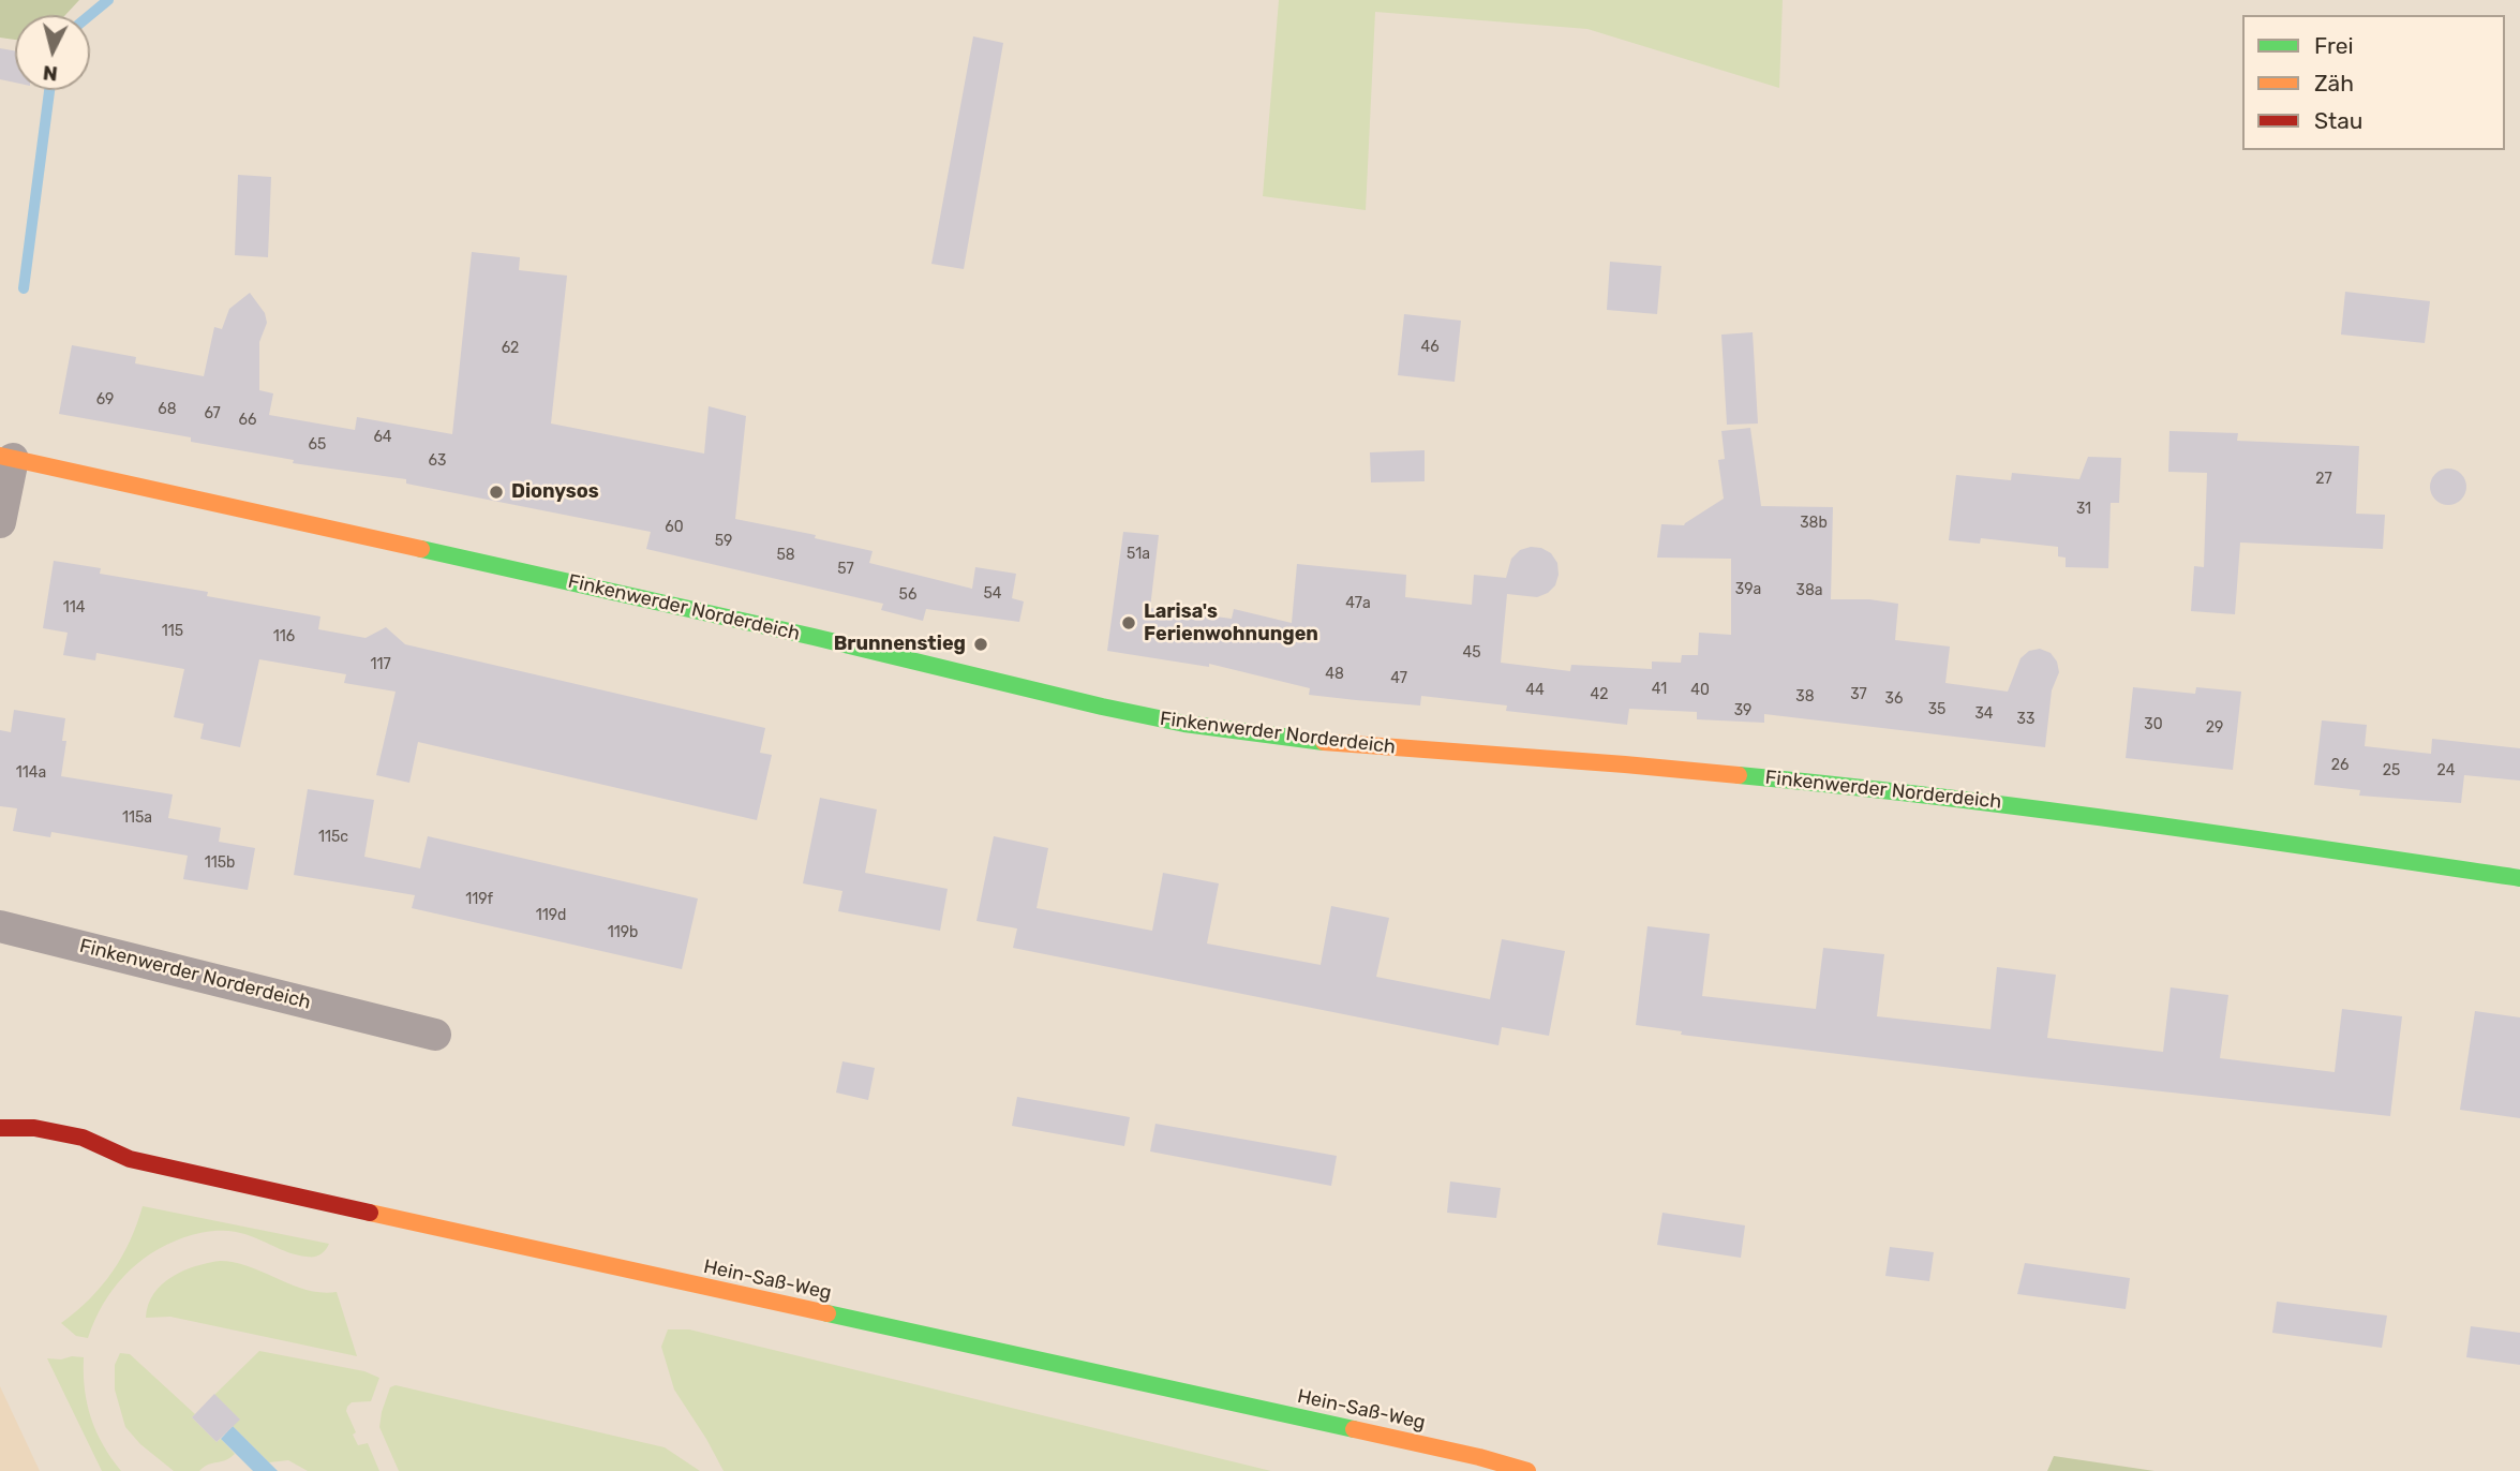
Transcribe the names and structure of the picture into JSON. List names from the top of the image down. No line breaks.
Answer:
{"streets":{"street":["Finkenwerder Norderdeich","Hein-Saß-Weg"]},"places":["Dionysos","Larisa's Ferienwohnungen","Brunnenstieg"],"house_numbers":["46","62","69","68","67","66","64","65","63","27","31","38b","60","59","51a","58","57","39a","38a","54","56","47a","114","115","116","45","117","48","47","41","44","40","42","37","38","36","35","39","34","33","30","29","26","25","24","114a","115a","115c","115b","119f","119d","119b"],"legend":["Frei","Zäh","Stau"],"north":"bottom"}
